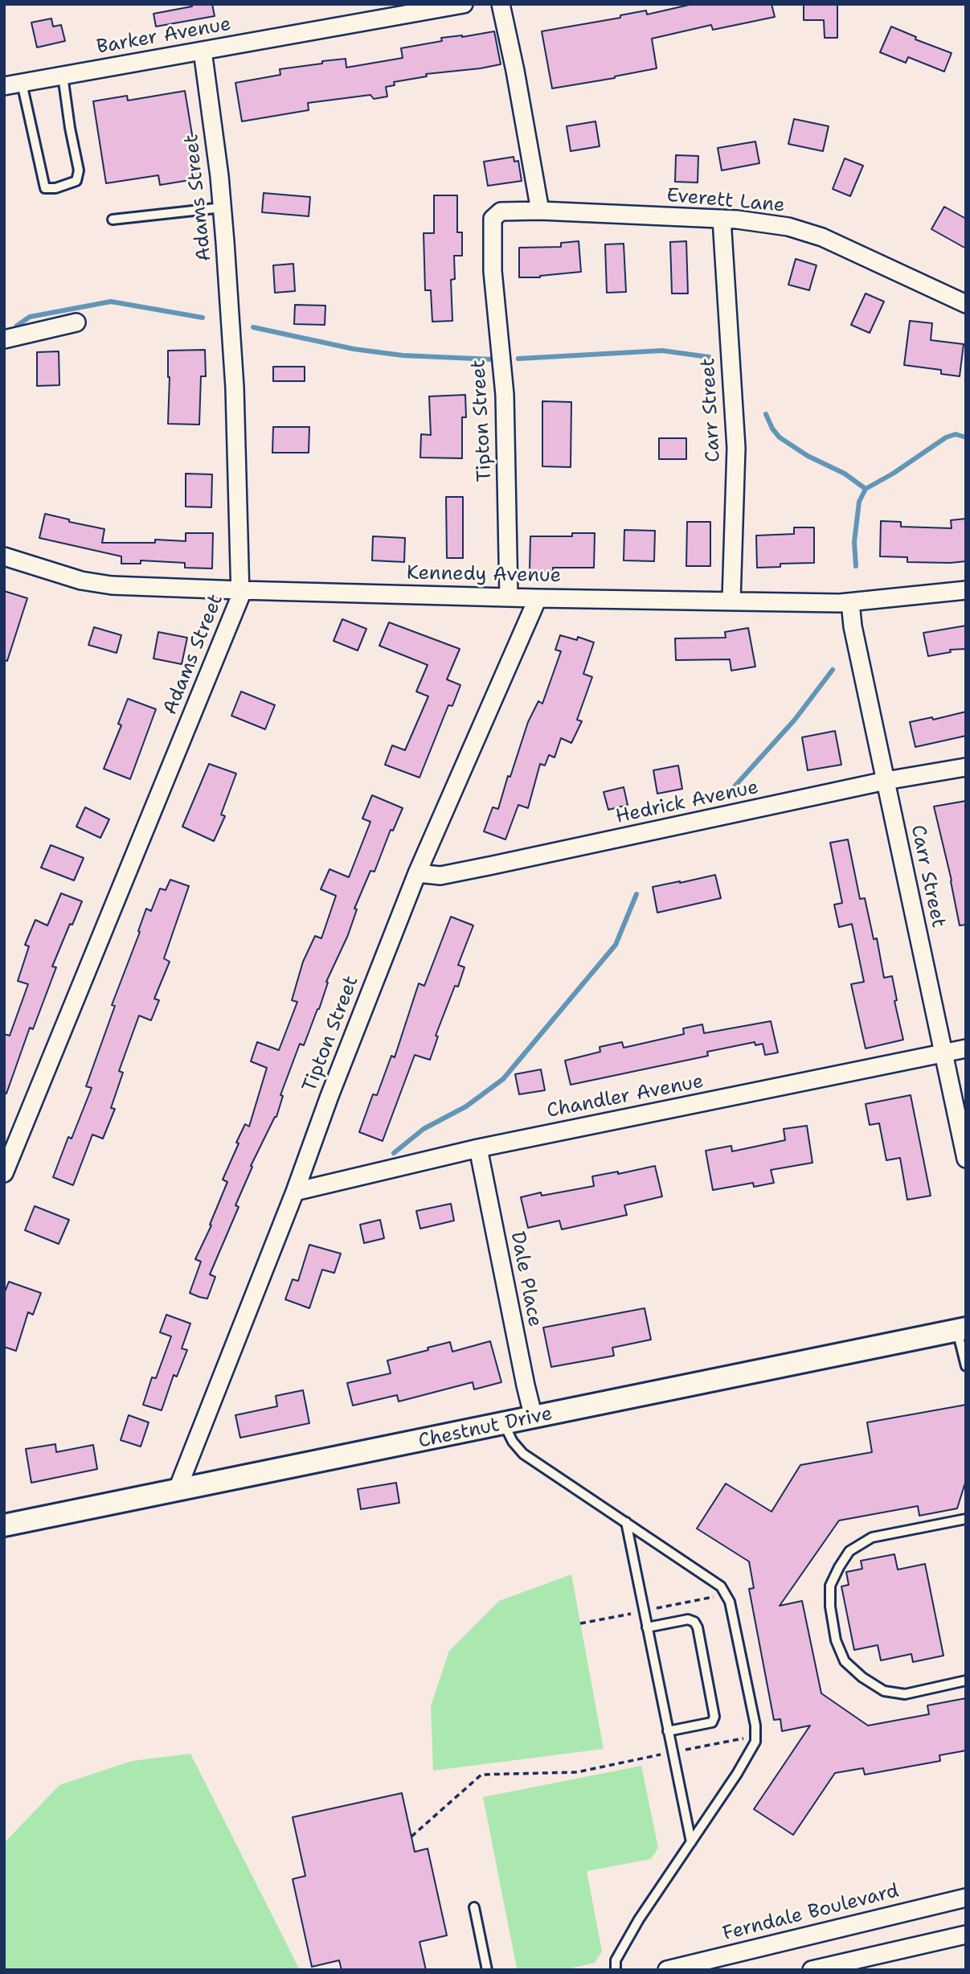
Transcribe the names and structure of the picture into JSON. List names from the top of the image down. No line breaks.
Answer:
{"streets":{"street":["Barker Avenue","Adams Street","Everett Lane","Carr Street","Tipton Street","Kennedy Avenue","Hedrick Avenue","Chandler Avenue","Dale Place","Chestnut Drive","Ferndale Boulevard"]},"crossings":[["Barker Avenue","Adams Street"],["Adams Street","Kennedy Avenue"],["Everett Lane","Carr Street"],["Everett Lane","Tipton Street"],["Carr Street","Kennedy Avenue"],["Carr Street","Hedrick Avenue"],["Carr Street","Chandler Avenue"],["Tipton Street","Kennedy Avenue"],["Tipton Street","Hedrick Avenue"],["Tipton Street","Chandler Avenue"],["Tipton Street","Chestnut Drive"],["Chandler Avenue","Dale Place"],["Dale Place","Chestnut Drive"]]}
